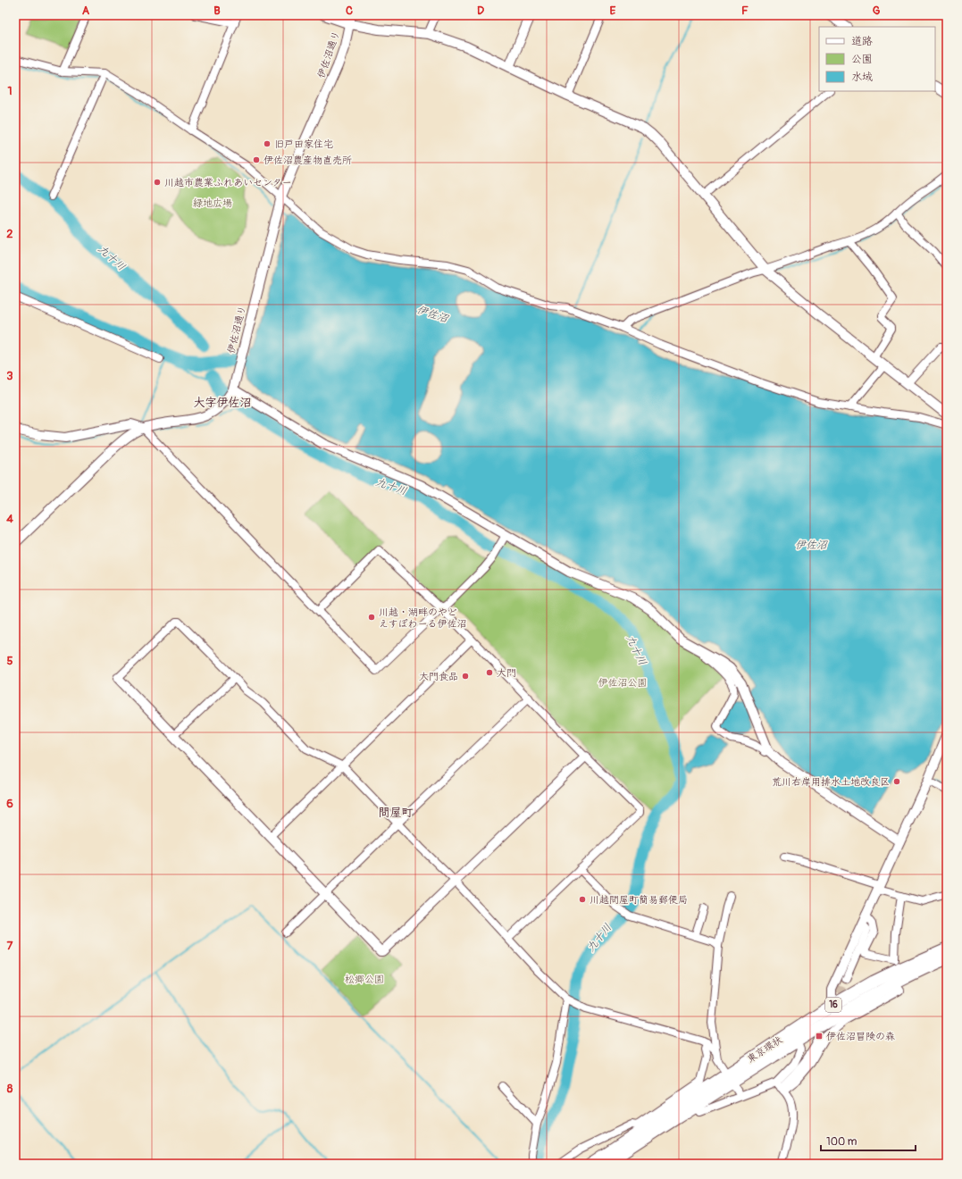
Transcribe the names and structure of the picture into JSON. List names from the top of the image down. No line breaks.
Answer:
{"streets":{"highway":["16","東京環状"],"street":["伊佐沼通り"]},"districts":["大字伊佐沼","問屋町"],"water":["九十川","伊佐沼"],"parks":["緑地広場","伊佐沼公園","松郷公園"],"places":{"other":["旧戸田家住宅","伊佐沼農産物直売所","川越市農業ふれあいセンター","川越・湖畔のやど えすぽわーる伊佐沼","大門","大門食品","荒川右岸用排水土地改良区","川越問屋町簡易郵便局"],"transit":["伊佐沼冒険の森"]},"legend":["道路","公園","水域"],"scale_bar":"100 m","grid":{"columns":["A","B","C","D","E","F","G"],"rows":["1","2","3","4","5","6","7","8"]}}
